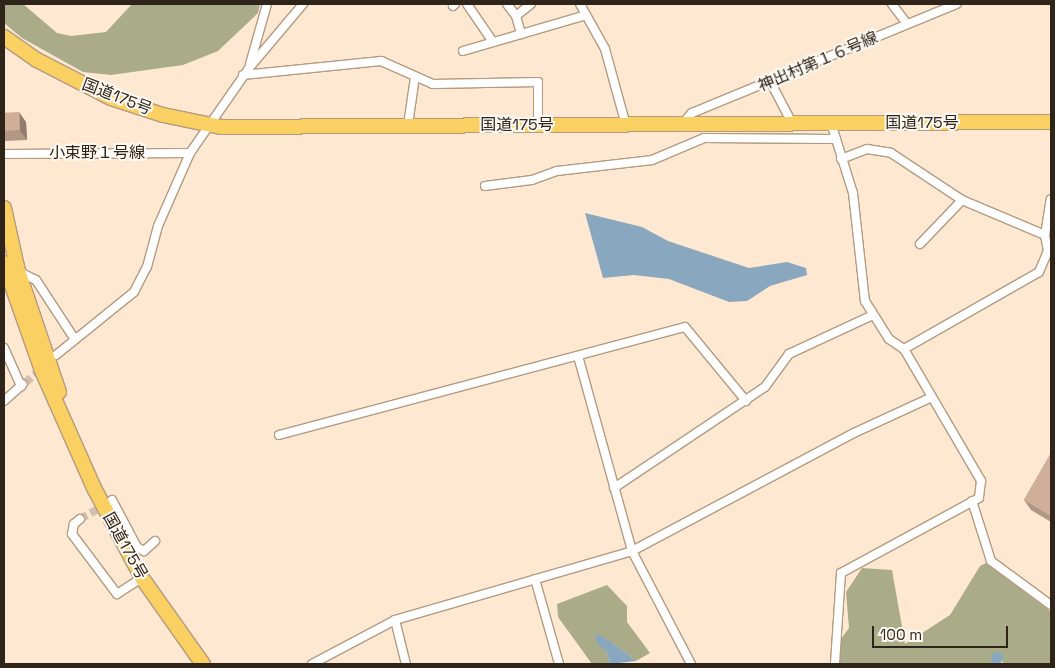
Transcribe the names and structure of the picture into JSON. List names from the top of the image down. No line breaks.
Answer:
{"streets":{"highway":["国道175号"],"street":["神出村第１６号線","小束野１号線"]},"crossings":[["神出村第１６号線","国道175号"]],"scale_bar":"100 m"}
